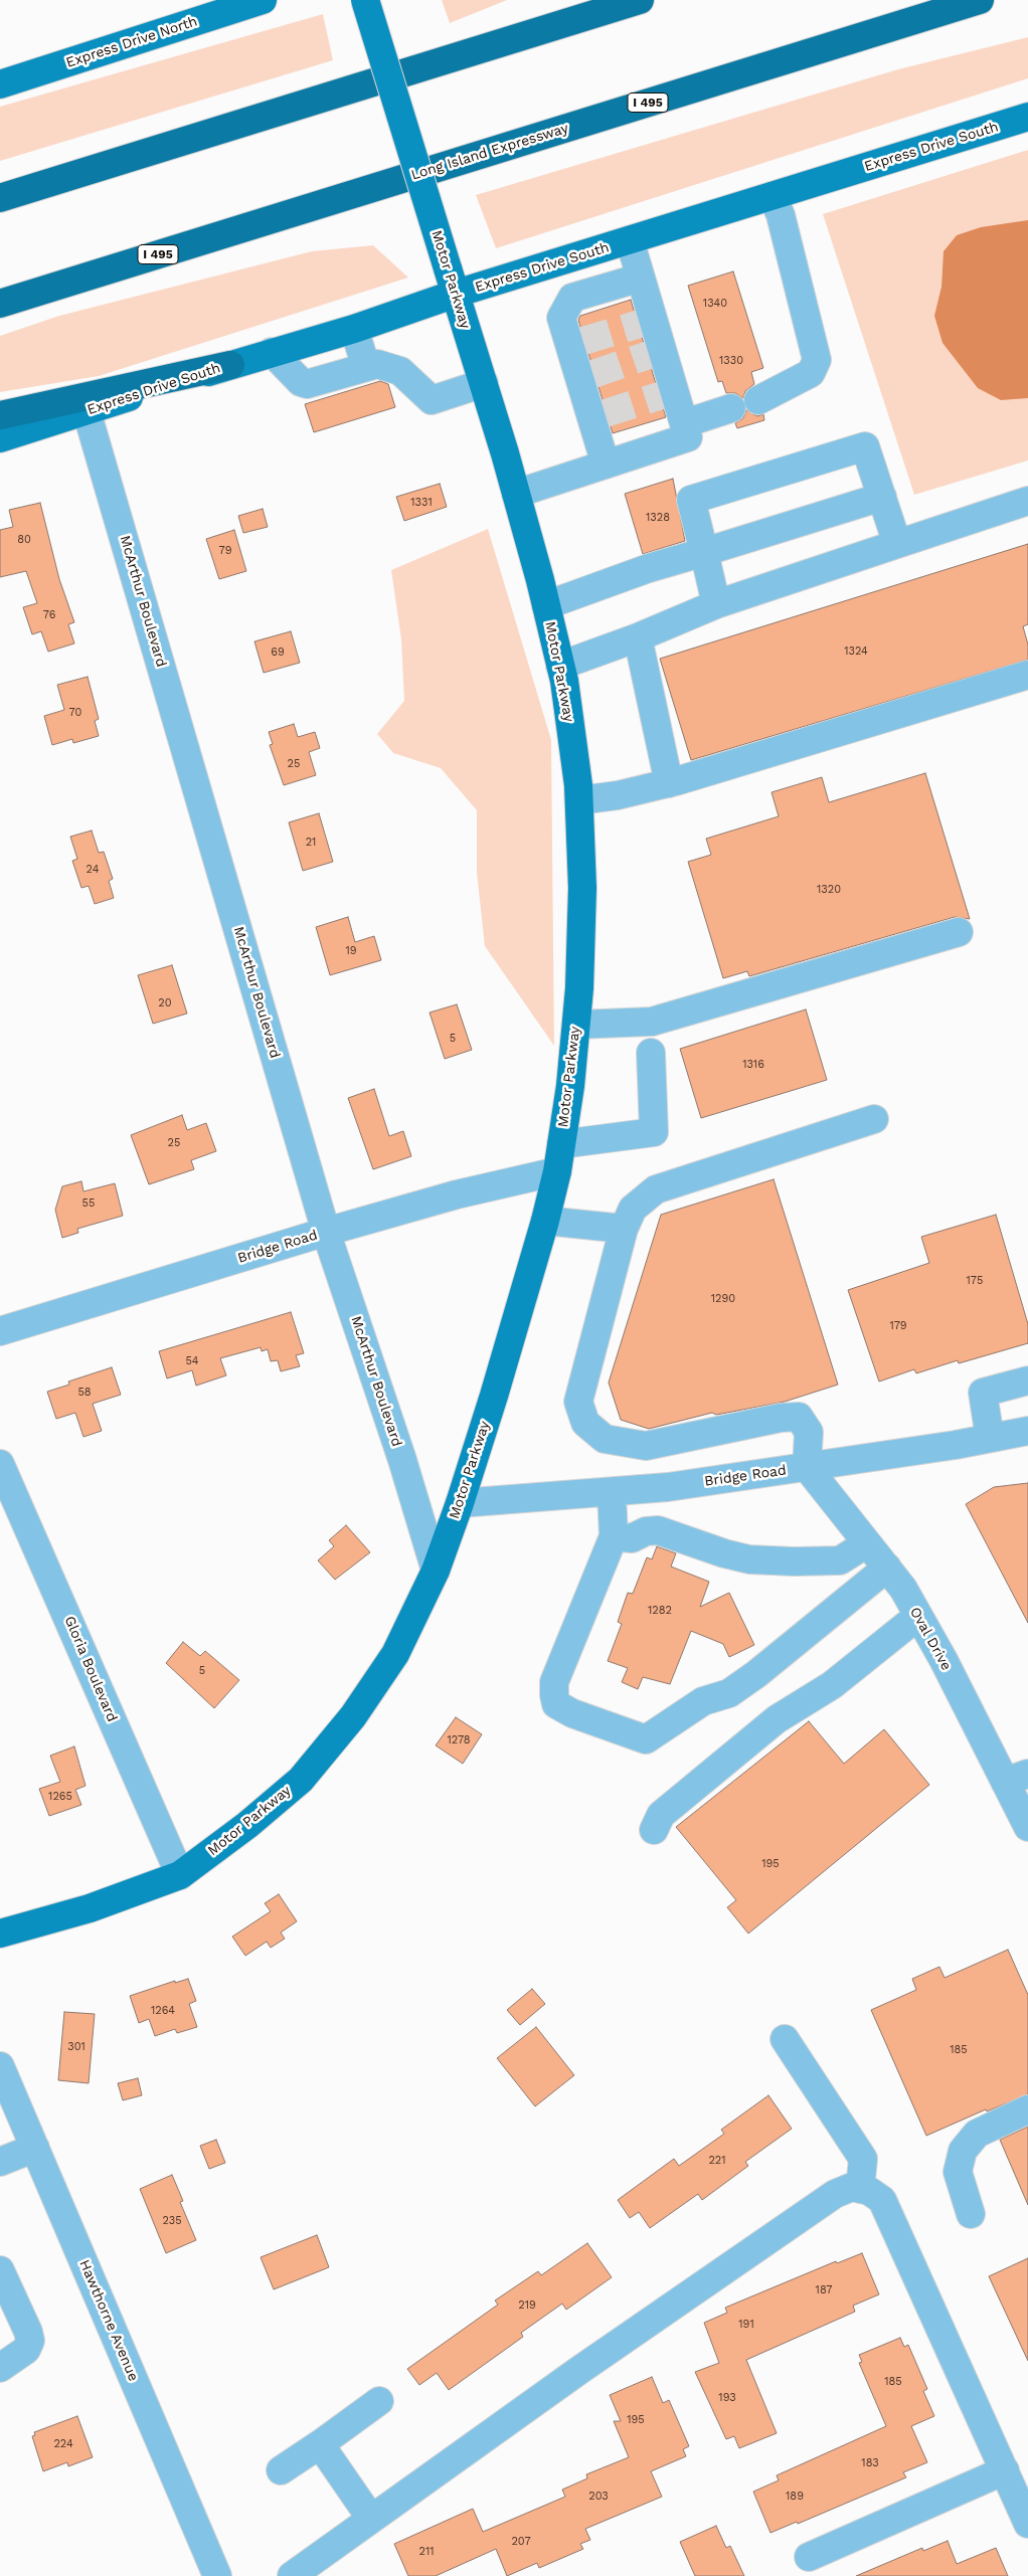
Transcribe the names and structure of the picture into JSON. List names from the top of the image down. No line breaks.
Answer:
{"streets":{"highway":["I 495","Long Island Expressway"],"main road":["Express Drive North","Express Drive South","Motor Parkway"],"street":["McArthur Boulevard","Bridge Road","Oval Drive","Gloria Boulevard","Hawthorne Avenue"]},"crossings":[["Express Drive South","Motor Parkway"],["Express Drive South","McArthur Boulevard"],["Motor Parkway","McArthur Boulevard"],["Motor Parkway","Bridge Road"],["Motor Parkway","Gloria Boulevard"],["McArthur Boulevard","Bridge Road"],["Bridge Road","Oval Drive"]],"house_numbers":["1340","1330","1331","1328","80","79","76","1324","69","70","25","21","24","1320","19","20","5","1316","25","55","175","1290","179","54","58","1282","5","1278","1265","195","1264","301","185","221","235","187","219","191","185","193","195","224","183","203","189","207","211"]}
